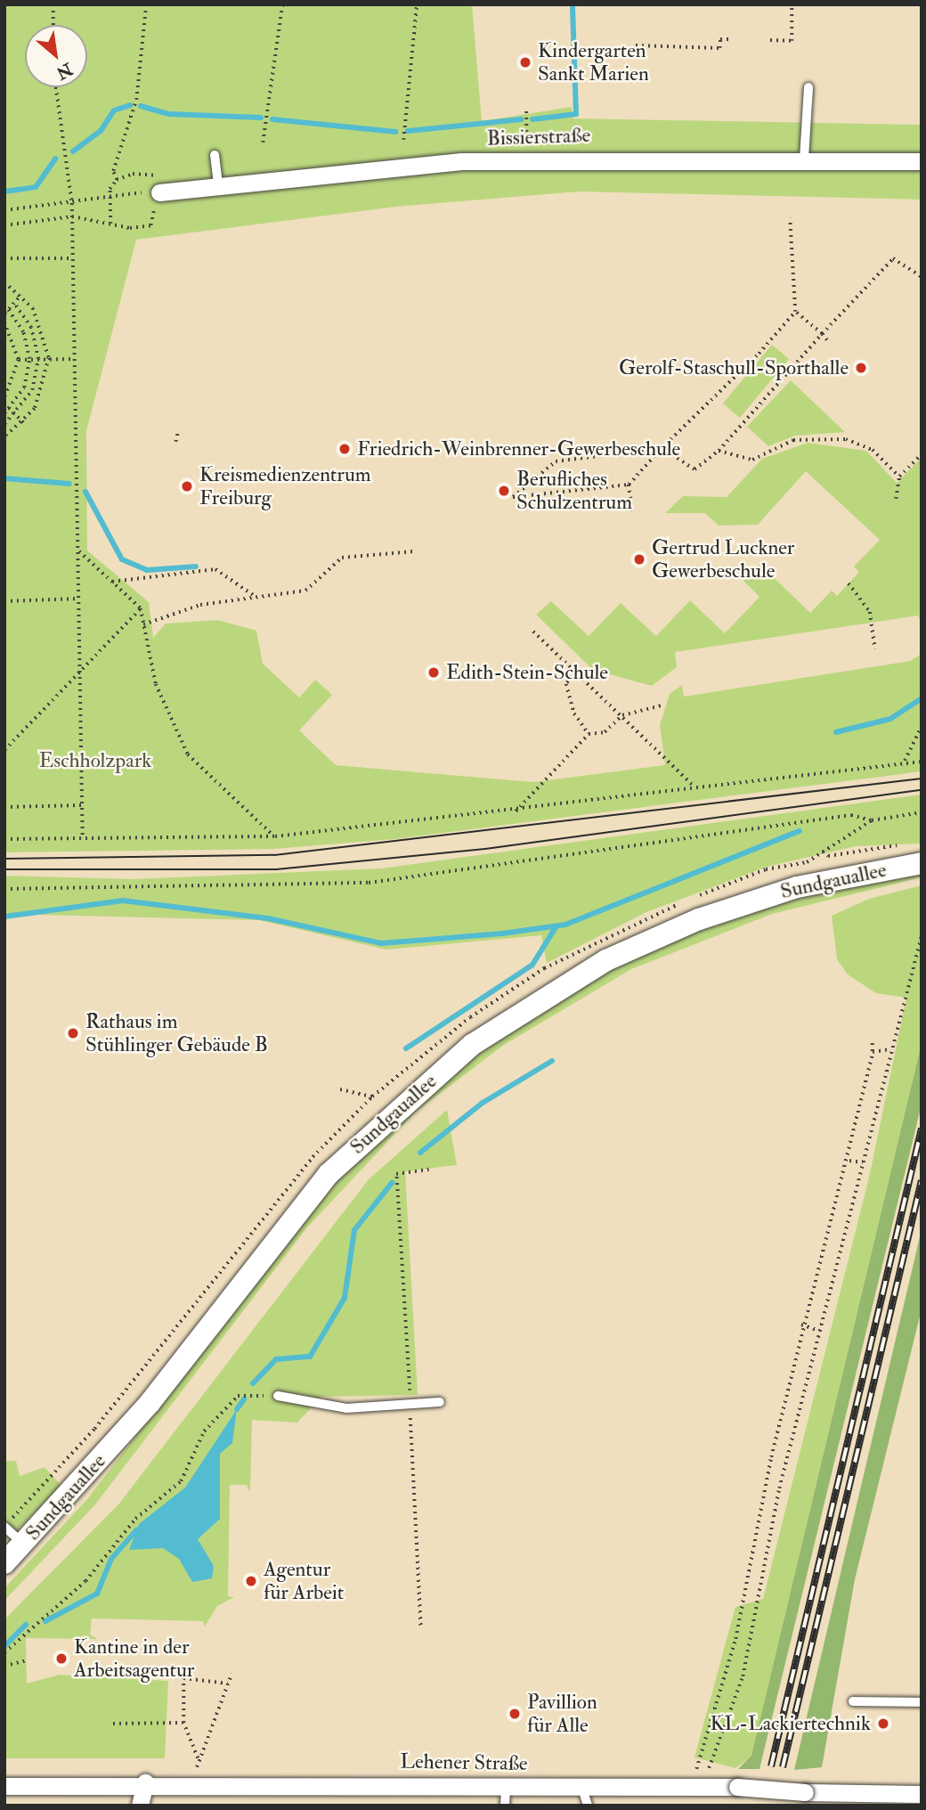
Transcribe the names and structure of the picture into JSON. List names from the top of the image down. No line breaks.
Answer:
{"streets":{"street":["Bissierstraße","Sundgauallee","Lehener Straße"]},"parks":["Eschholzpark"],"places":["Kindergarten Sankt Marien","Gerolf-Staschull-Sporthalle","Friedrich-Weinbrenner-Gewerbeschule","Kreismedienzentrum Freiburg","Berufliches Schulzentrum","Gertrud Luckner Gewerbeschule","Edith-Stein-Schule","Rathaus im Stühlinger Gebäude B","Agentur für Arbeit","Kantine in der Arbeitsagentur","Pavillion für Alle","KL-Lackiertechnik"],"north":"bottom right"}
